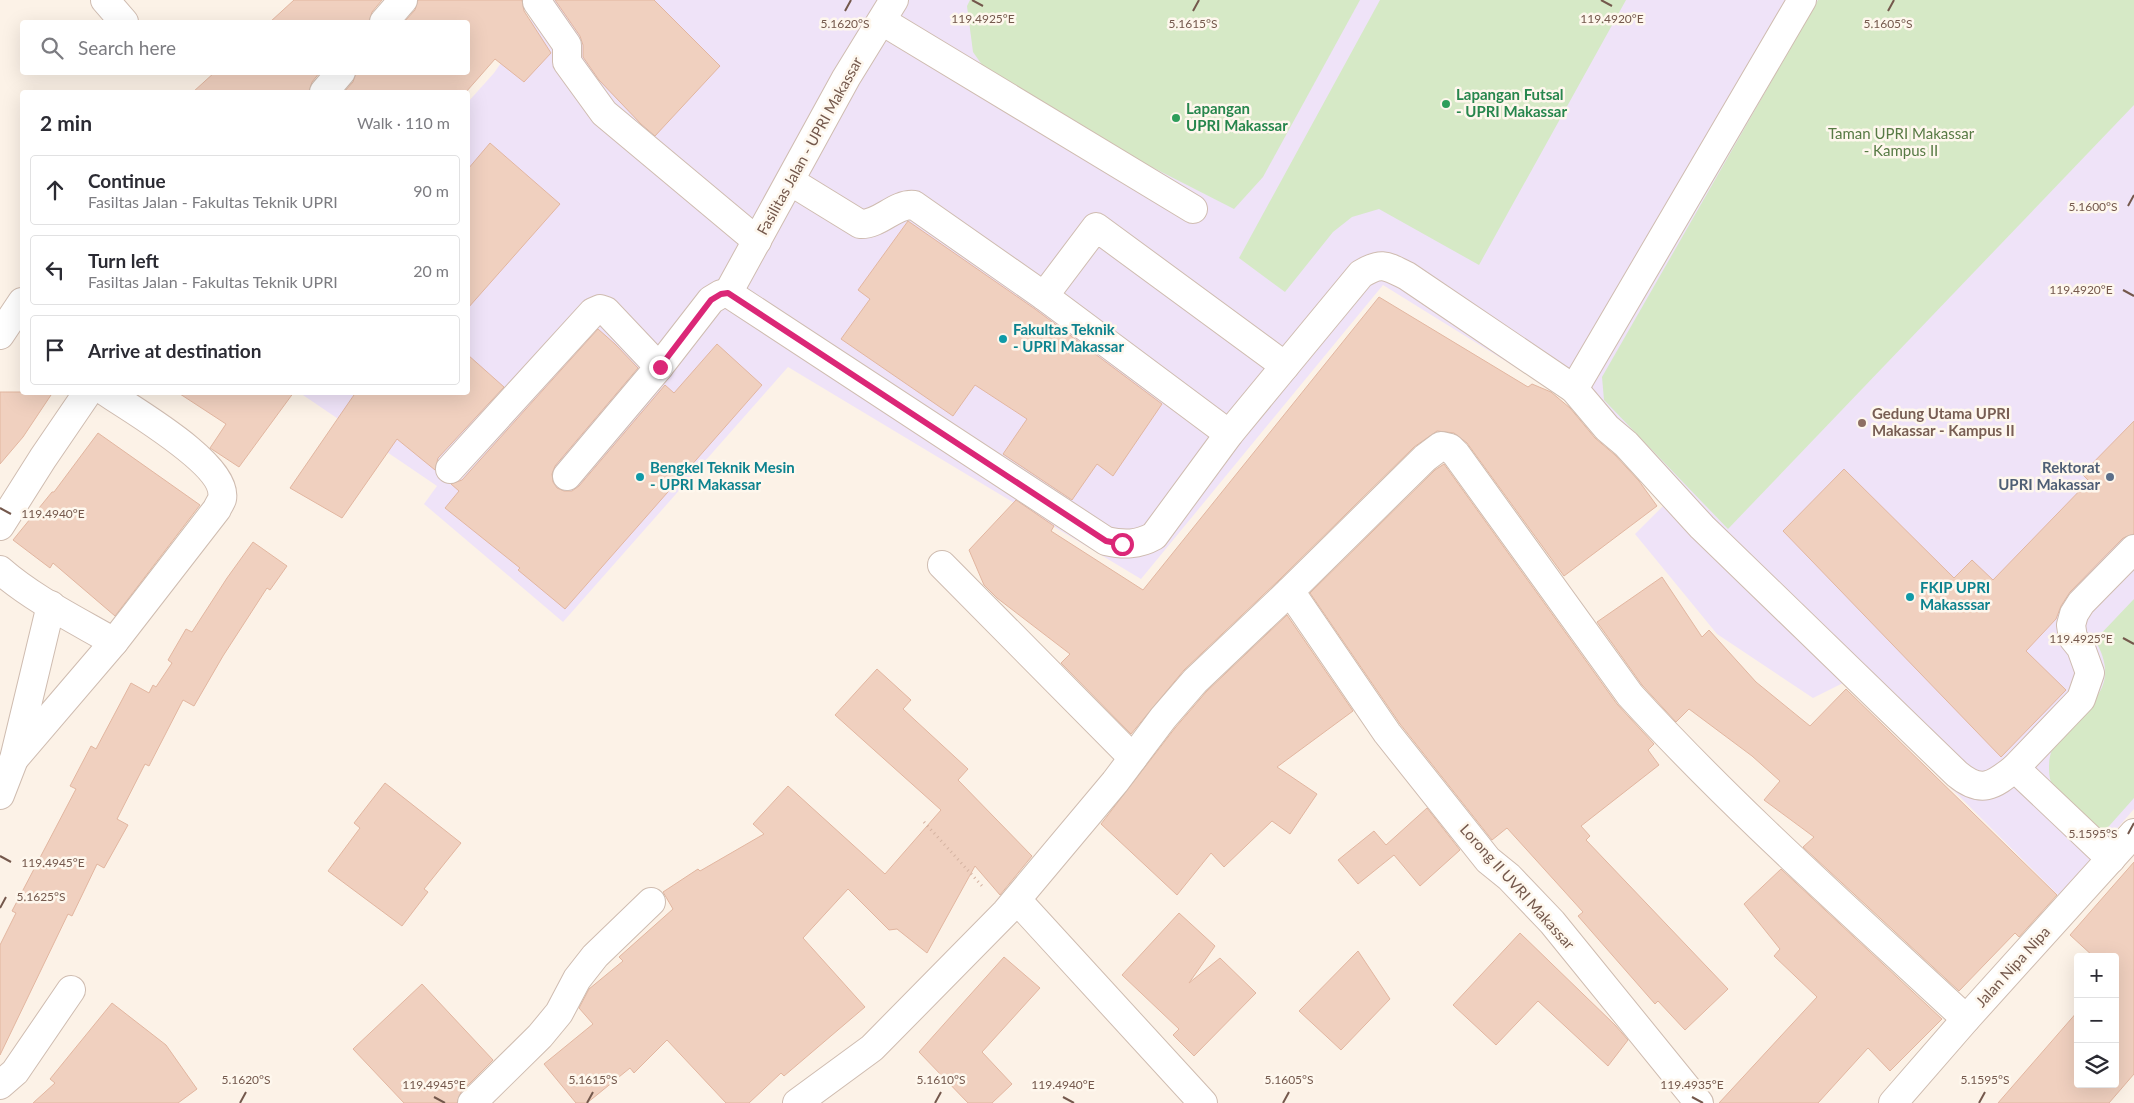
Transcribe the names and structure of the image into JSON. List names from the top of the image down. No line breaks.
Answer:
{"streets":{"street":["Fasilitas Jalan - UPRI Makassar","Lorong II UVRI Makassar","Jalan Nipa Nipa"]},"parks":["Taman UPRI Makassar - Kampus II"],"places":["Lapangan Futsal - UPRI Makassar","Lapangan UPRI Makassar","Fakultas Teknik - UPRI Makassar","Gedung Utama UPRI Makassar - Kampus II","Bengkel Teknik Mesin - UPRI Makassar","Rektorat UPRI Makassar","FKIP UPRI Makasssar"],"page":{"search":"Search here","heading":["2 min","Walk · 110 m"],"list":[["Continue","Fasiltas Jalan - Fakultas Teknik UPRI","90 m"],["Turn left","Fasiltas Jalan - Fakultas Teknik UPRI","20 m"],"Arrive at destination"],"map_buttons":["+","−"]},"coordinates":["119.4925°E","119.4920°E","5.1620°S","5.1615°S","5.1605°S","5.1600°S","119.4940°E","5.1595°S","119.4945°E","5.1625°S","5.1610°S","119.4935°E"]}
